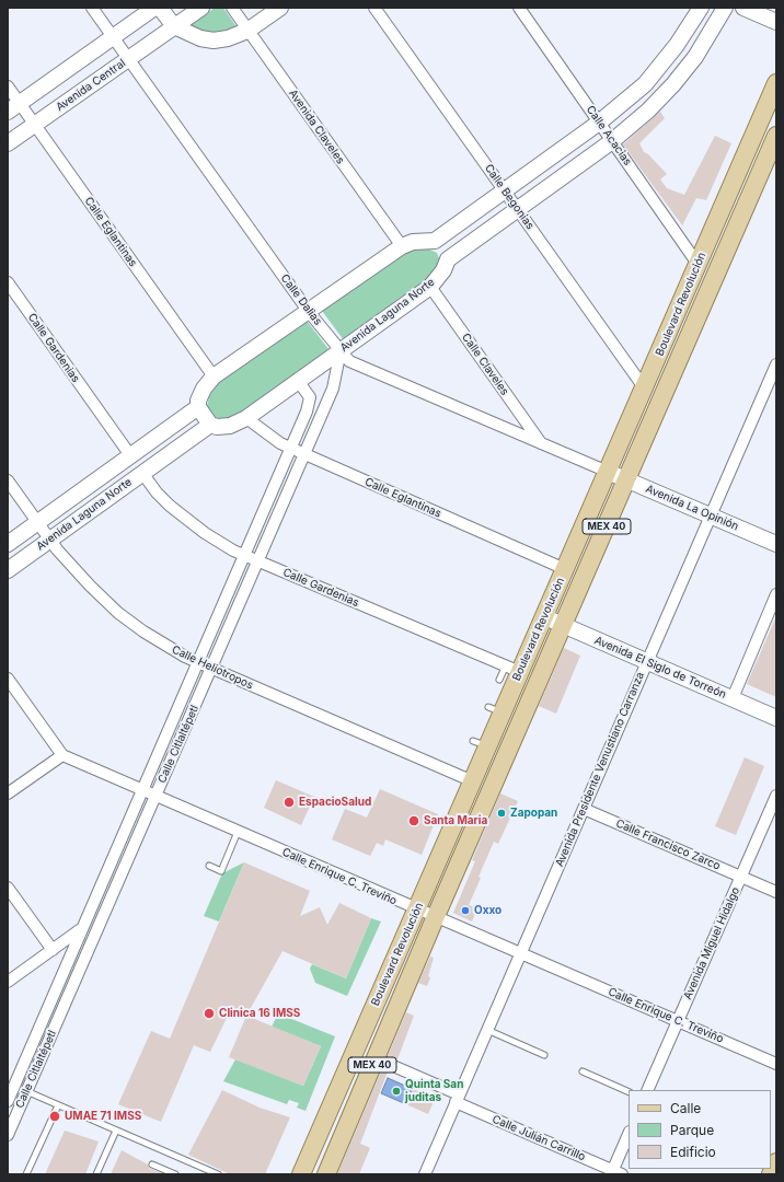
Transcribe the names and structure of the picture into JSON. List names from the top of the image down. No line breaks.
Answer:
{"streets":{"main road":["Boulevard Revolución","MEX 40"],"street":["Avenida Central","Avenida Claveles","Calle Acacias","Calle Begonias","Calle Eglantinas","Calle Dalias","Avenida Laguna Norte","Calle Gardenias","Calle Claveles","Avenida La Opinión","Calle Heliotropos","Avenida El Siglo de Torreón","Calle Citlaltépetl","Avenida Presidente Venustiano Carranza","Calle Francisco Zarco","Calle Enrique C. Treviño","Avenida Miguel Hidalgo","Calle Julián Carrillo"]},"crossings":[["Avenida Central","Calle Eglantinas"],["Avenida Central","Calle Dalias"],["Calle Acacias","Boulevard Revolución"],["Calle Acacias","Avenida Laguna Norte"],["Calle Begonias","Boulevard Revolución"],["Calle Begonias","Avenida Laguna Norte"],["Calle Eglantinas","Boulevard Revolución"],["Calle Eglantinas","Avenida Laguna Norte"],["Calle Eglantinas","Calle Citlaltépetl"],["Calle Dalias","Boulevard Revolución"],["Calle Dalias","Avenida Laguna Norte"],["Calle Dalias","Calle Claveles"],["Calle Dalias","Avenida La Opinión"],["Calle Dalias","Calle Citlaltépetl"],["Boulevard Revolución","Calle Gardenias"],["Boulevard Revolución","Avenida La Opinión"],["Boulevard Revolución","Calle Heliotropos"],["Boulevard Revolución","Avenida El Siglo de Torreón"],["Boulevard Revolución","Calle Enrique C. Treviño"],["Avenida Laguna Norte","Calle Gardenias"],["Avenida Laguna Norte","Calle Claveles"],["Avenida Laguna Norte","Calle Heliotropos"],["Avenida Laguna Norte","Calle Citlaltépetl"],["Calle Gardenias","Calle Citlaltépetl"],["Avenida La Opinión","MEX 40"],["Avenida La Opinión","Avenida Presidente Venustiano Carranza"],["MEX 40","Avenida El Siglo de Torreón"],["MEX 40","Calle Enrique C. Treviño"],["MEX 40","Calle Julián Carrillo"],["Calle Heliotropos","Calle Citlaltépetl"],["Avenida El Siglo de Torreón","Avenida Presidente Venustiano Carranza"],["Calle Citlaltépetl","Calle Enrique C. Treviño"],["Avenida Presidente Venustiano Carranza","Calle Francisco Zarco"],["Avenida Presidente Venustiano Carranza","Calle Enrique C. Treviño"],["Avenida Presidente Venustiano Carranza","Calle Julián Carrillo"],["Calle Francisco Zarco","Avenida Miguel Hidalgo"],["Calle Enrique C. Treviño","Avenida Miguel Hidalgo"]],"places":["EspacioSalud","Zapopan","Santa Maria","Oxxo","Clinica 16 IMSS","Quinta San juditas","UMAE 71 IMSS"],"legend":["Calle","Parque","Edificio"]}
